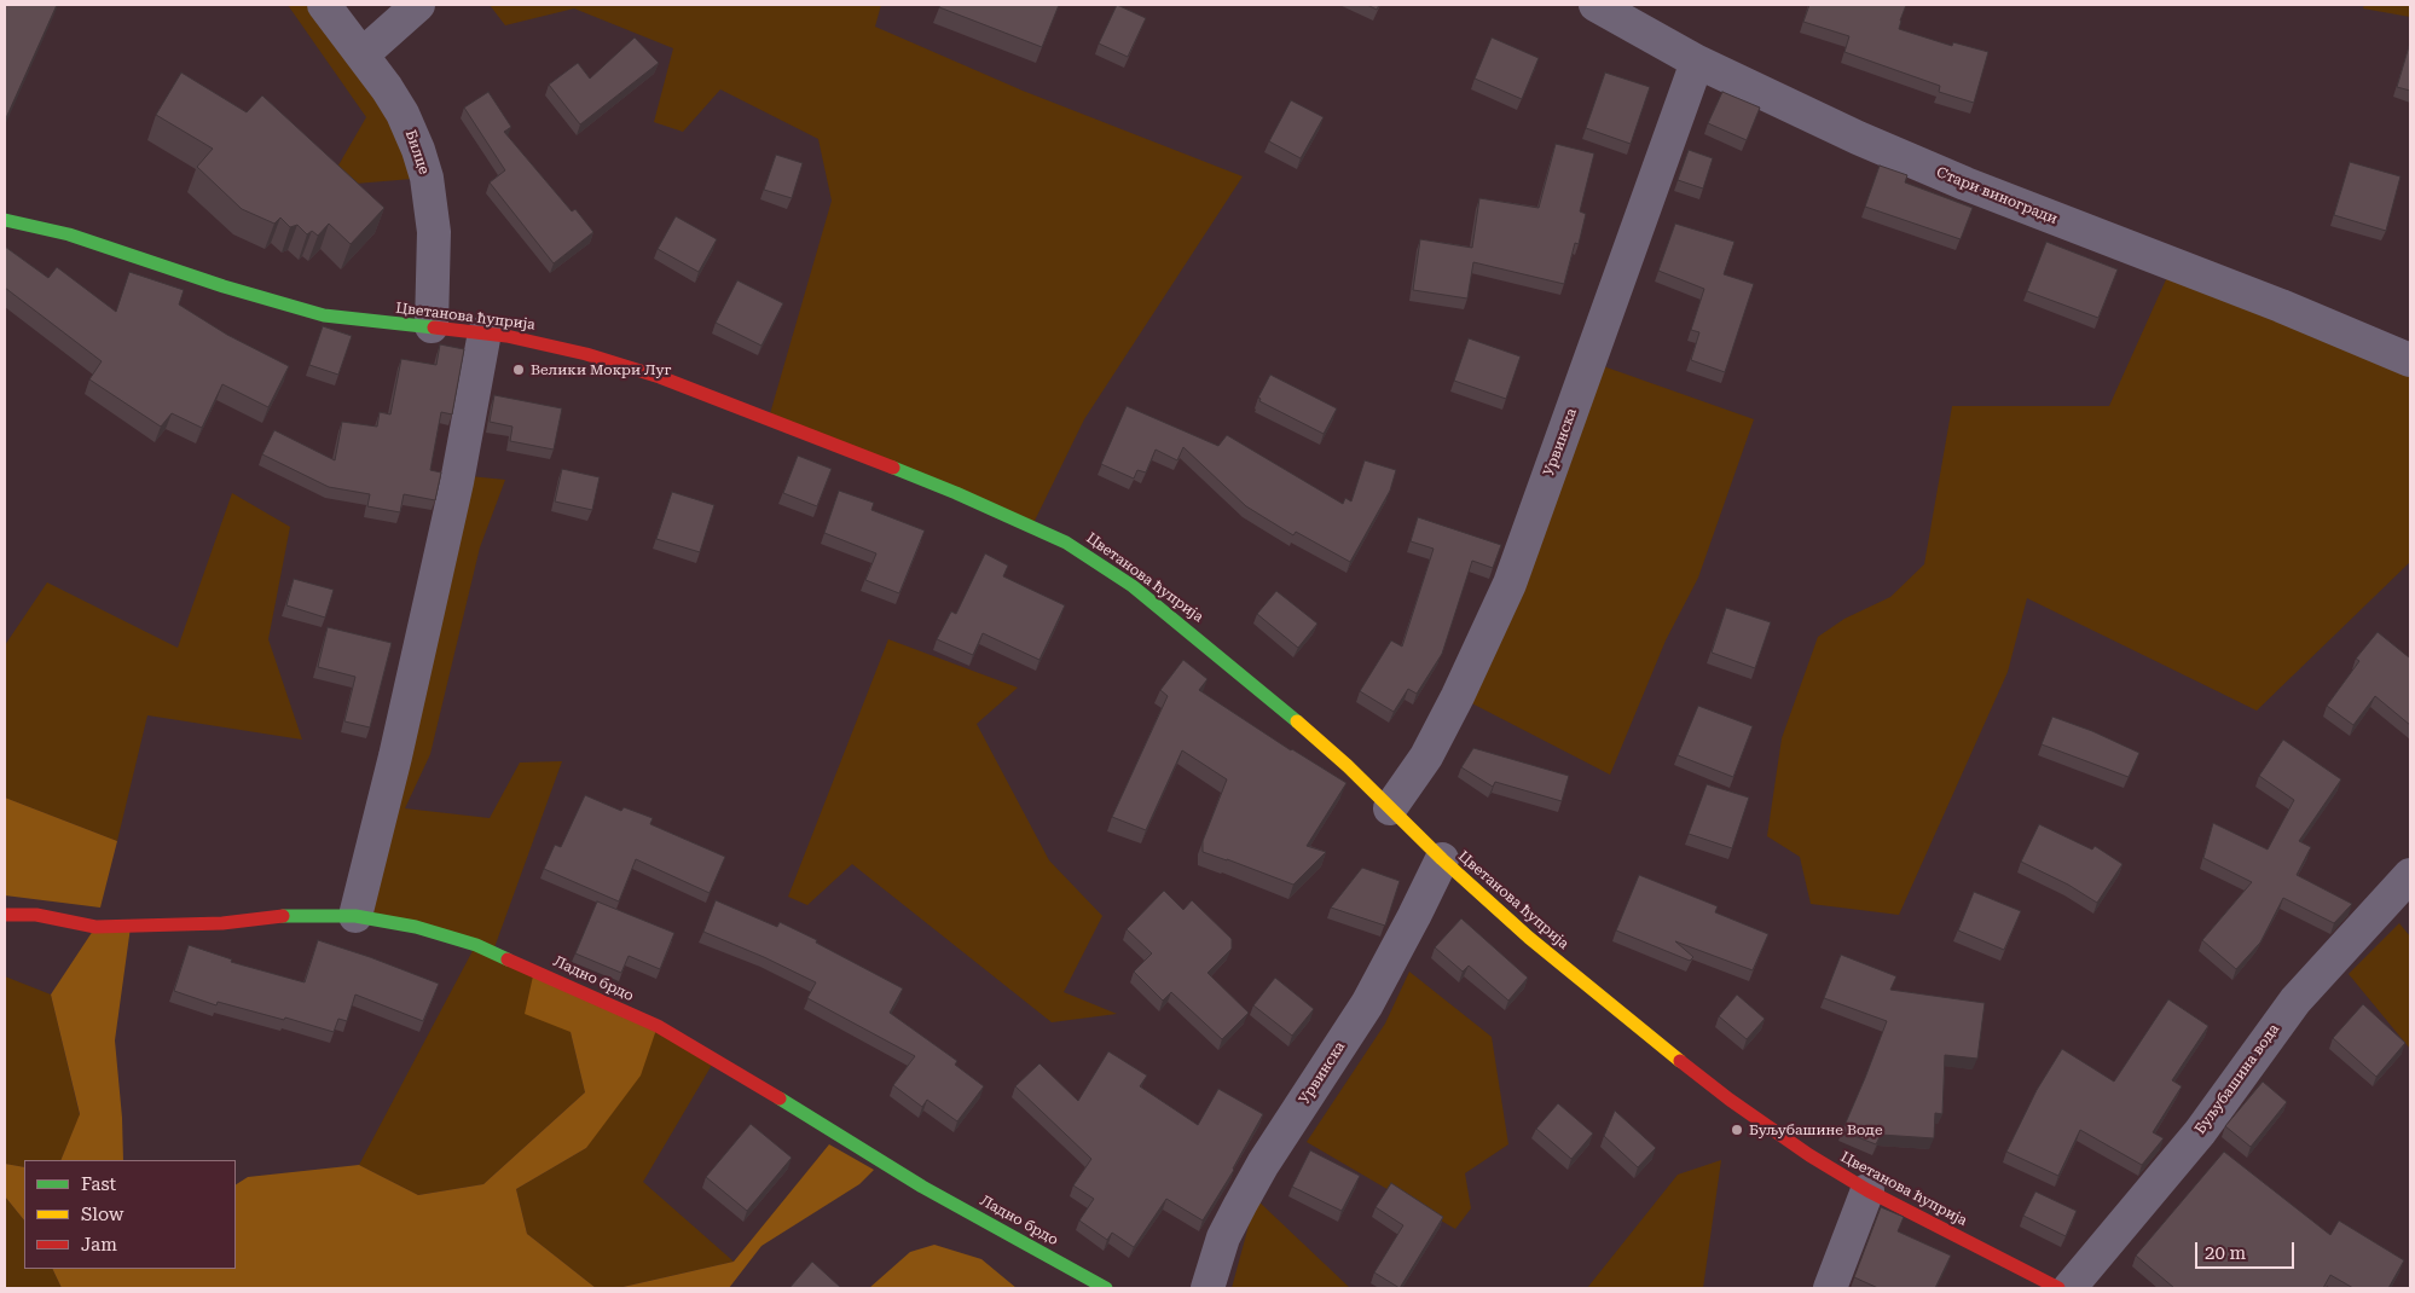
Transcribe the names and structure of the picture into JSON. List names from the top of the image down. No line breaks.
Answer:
{"streets":{"street":["Билце","Стари виногради","Цветанова ћуприја","Урвинска","Ладно брдо","Буљубашина вода"]},"crossings":[["Билце","Цветанова ћуприја"],["Стари виногради","Урвинска"],["Цветанова ћуприја","Урвинска"]],"places":["Велики Мокри Луг","Буљубашине Воде"],"legend":["Fast","Slow","Jam"],"scale_bar":"20 m"}
